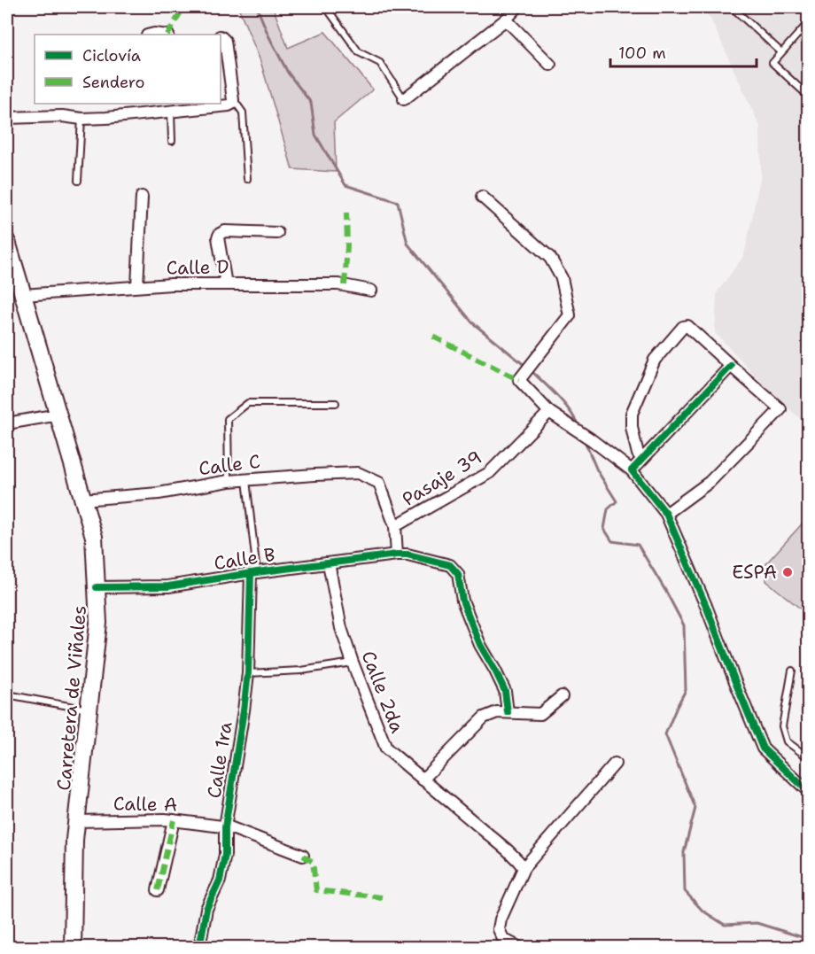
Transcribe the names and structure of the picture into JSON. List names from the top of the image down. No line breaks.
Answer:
{"streets":{"main road":["Carretera de Viñales"],"street":["Calle D","Calle C","Pasaje 39","Calle B","Calle 2da","Calle 1ra","Calle A"]},"crossings":[["Calle D","Carretera de Viñales"],["Calle C","Pasaje 39"],["Calle C","Carretera de Viñales"],["Calle B","Calle 2da"],["Calle B","Carretera de Viñales"],["Calle B","Calle 1ra"],["Carretera de Viñales","Calle A"],["Calle 1ra","Calle A"]],"places":["ESPA"],"legend":["Ciclovía","Sendero"],"scale_bar":"100 m"}
